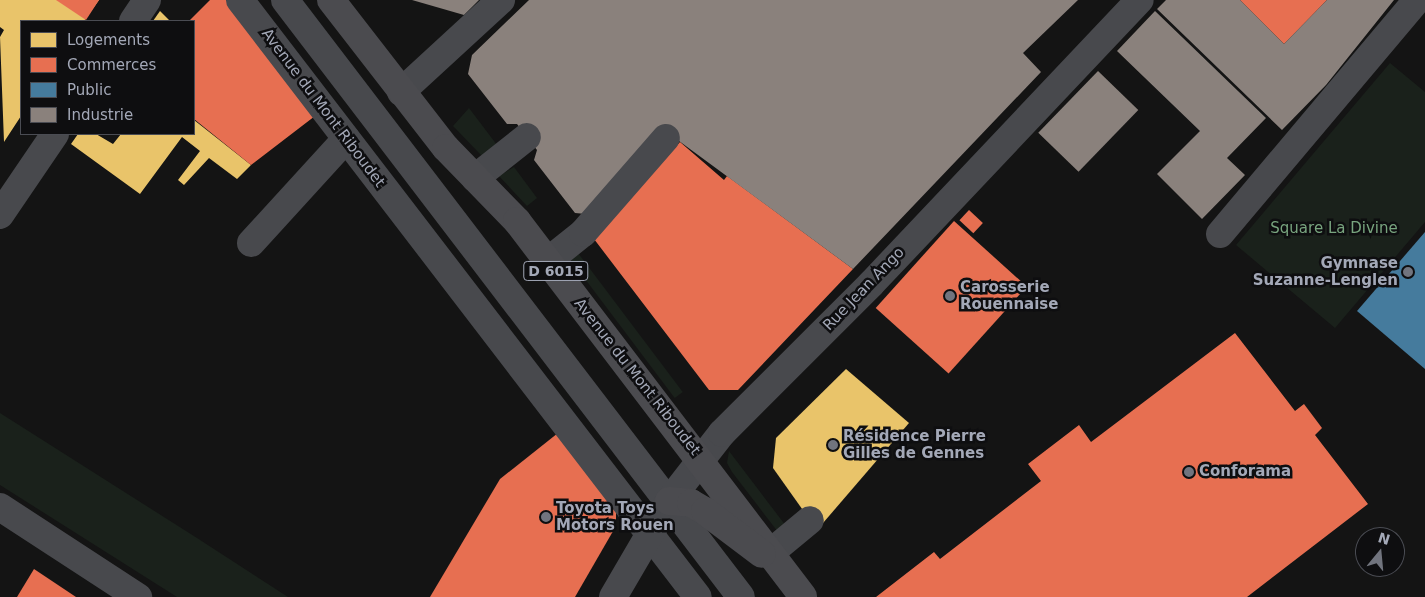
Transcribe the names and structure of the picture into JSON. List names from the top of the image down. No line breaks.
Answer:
{"streets":{"main road":["Avenue du Mont Riboudet","D 6015"],"street":["Rue Jean Ango"]},"crossings":[["Avenue du Mont Riboudet","D 6015"],["Avenue du Mont Riboudet","Rue Jean Ango"],["D 6015","Rue Jean Ango"]],"parks":["Square La Divine"],"places":["Gymnase Suzanne-Lenglen","Carosserie Rouennaise","Résidence Pierre Gilles de Gennes","Conforama","Toyota Toys Motors Rouen"],"legend":["Logements","Commerces","Public","Industrie"],"north":"top"}
